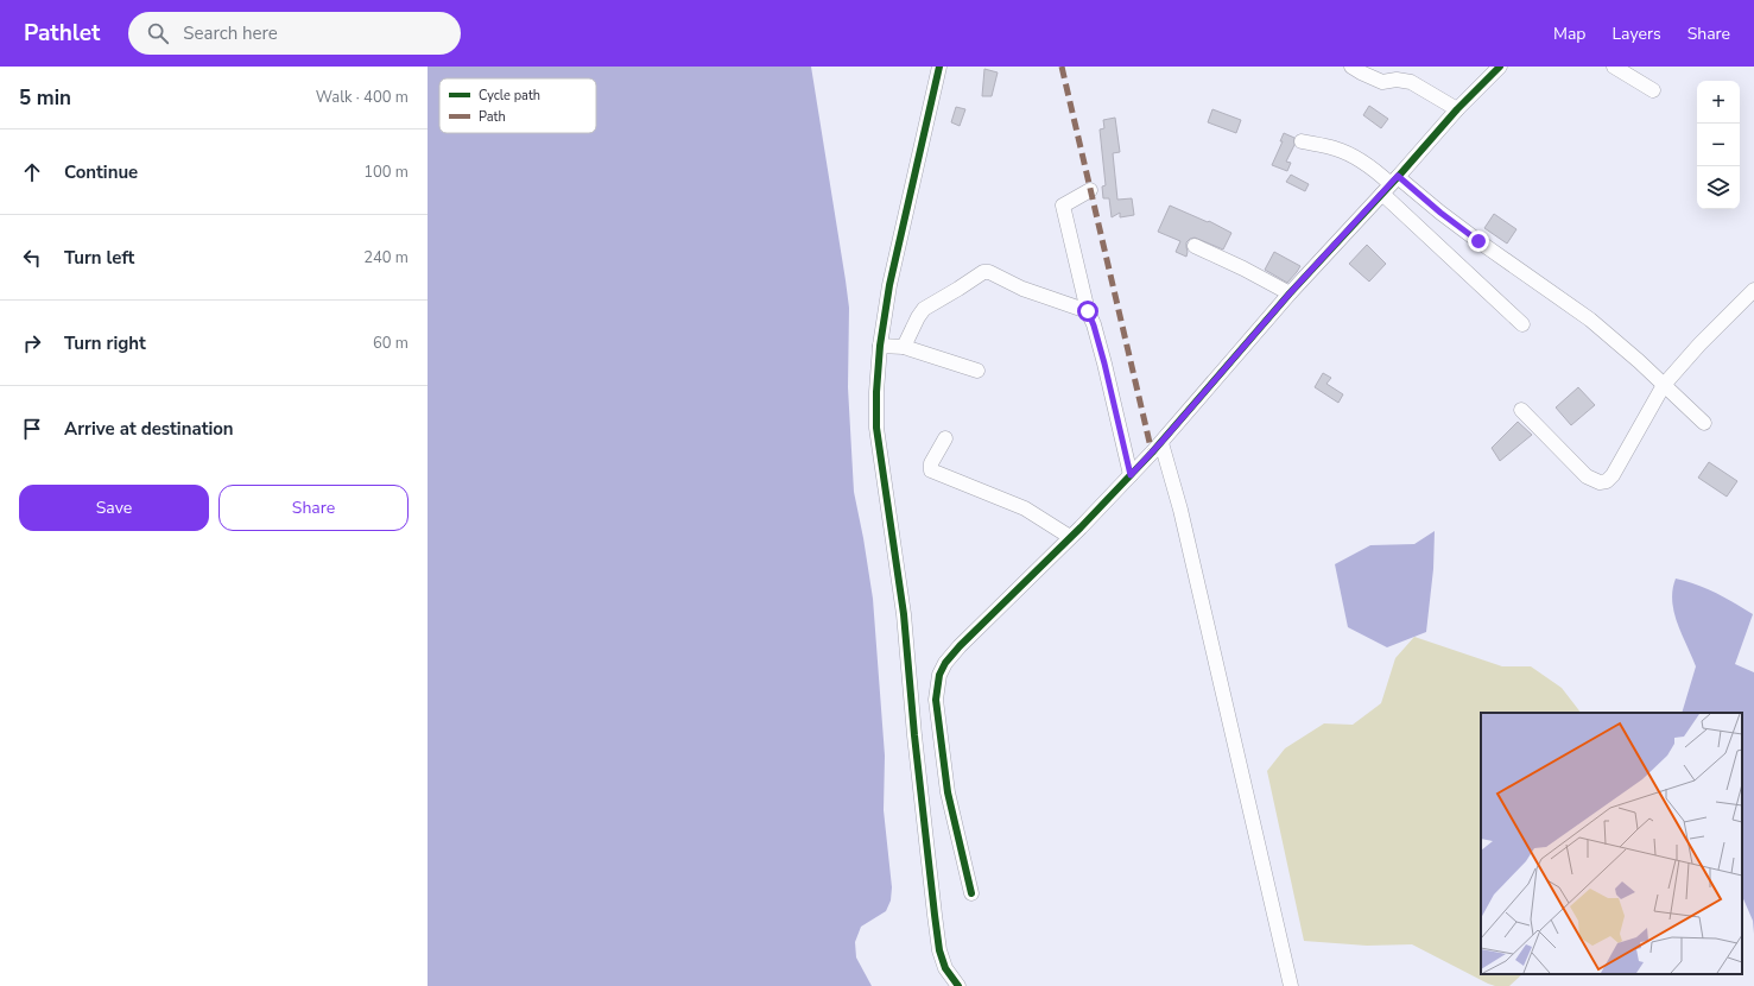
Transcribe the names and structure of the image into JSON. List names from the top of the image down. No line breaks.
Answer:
{"legend":["Cycle path","Path"],"page":{"header":"Pathlet","search":"Search here","nav":["Map","Layers","Share"],"heading":["5 min","Walk · 400 m"],"map_buttons":["+","−"],"list":[["Continue","100 m"],["Turn left","240 m"],["Turn right","60 m"],"Arrive at destination"],"buttons":["Save","Share"]}}
